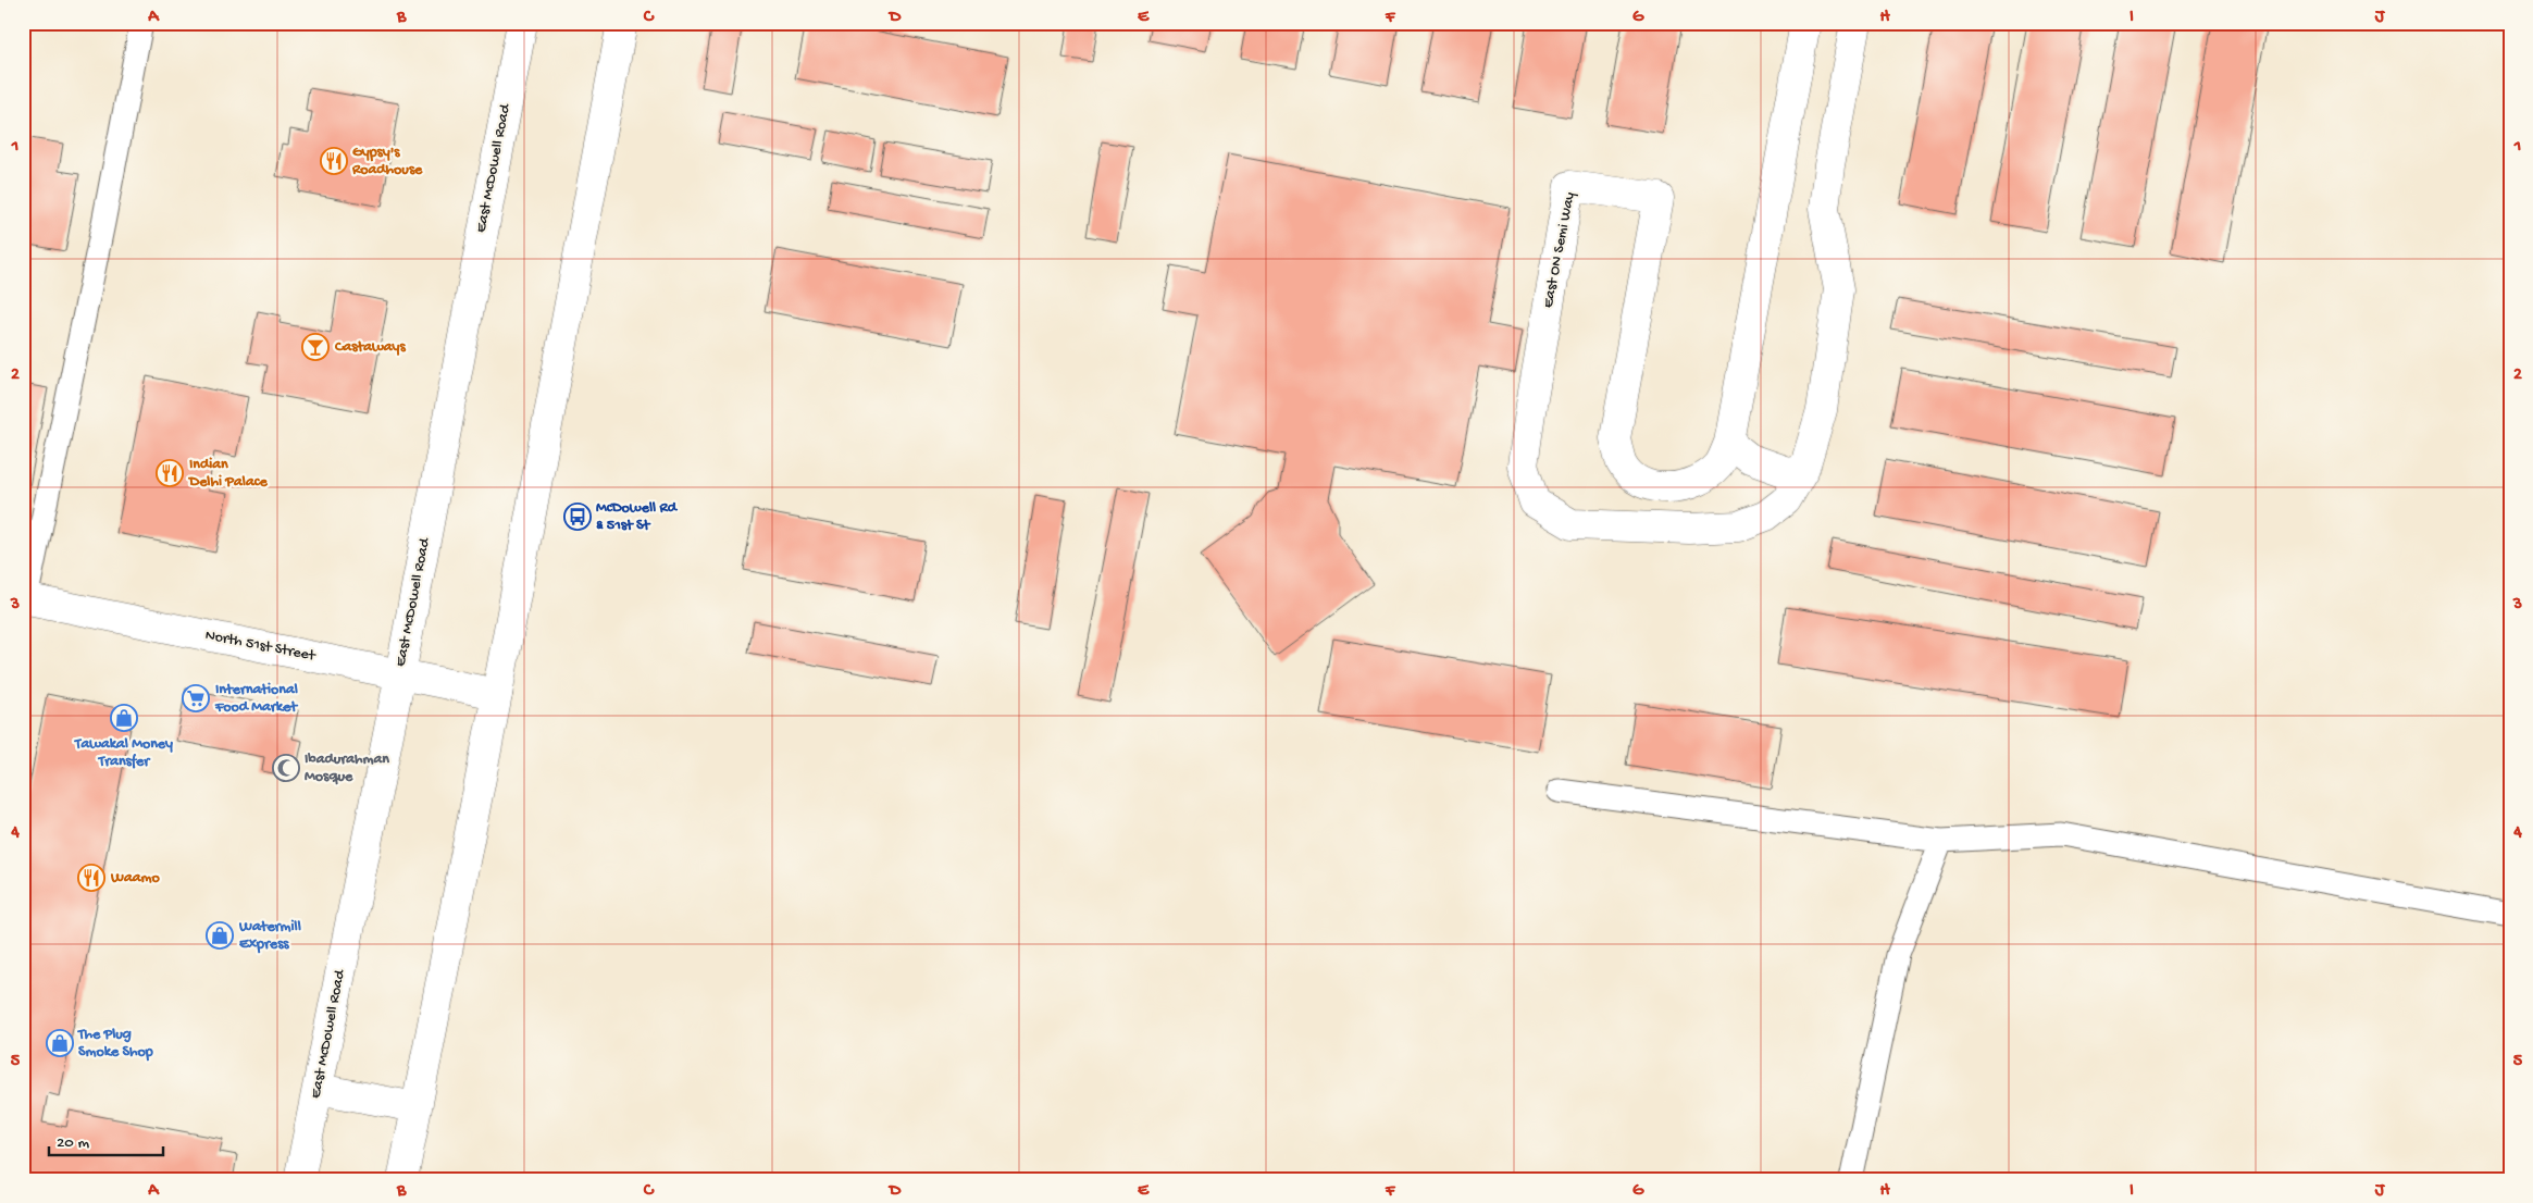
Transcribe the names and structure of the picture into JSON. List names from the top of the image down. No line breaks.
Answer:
{"streets":{"street":["East McDowell Road","East ON Semi Way","North 51st Street"]},"crossings":[["East McDowell Road","North 51st Street"]],"places":{"restaurant":["Gypsy's Roadhouse","Indian Delhi Palace","Waamo"],"bar":["Castaways"],"bus stop":["McDowell Rd & 51st St"],"supermarket":["International Food Market"],"shop":["Tawakal Money Transfer","Watermill Express","The Plug Smoke Shop"],"mosque":["Ibadurahman Mosque"]},"scale_bar":"20 m","grid":{"columns":["A","B","C","D","E","F","G","H","I","J"],"rows":["1","2","3","4","5"]}}
